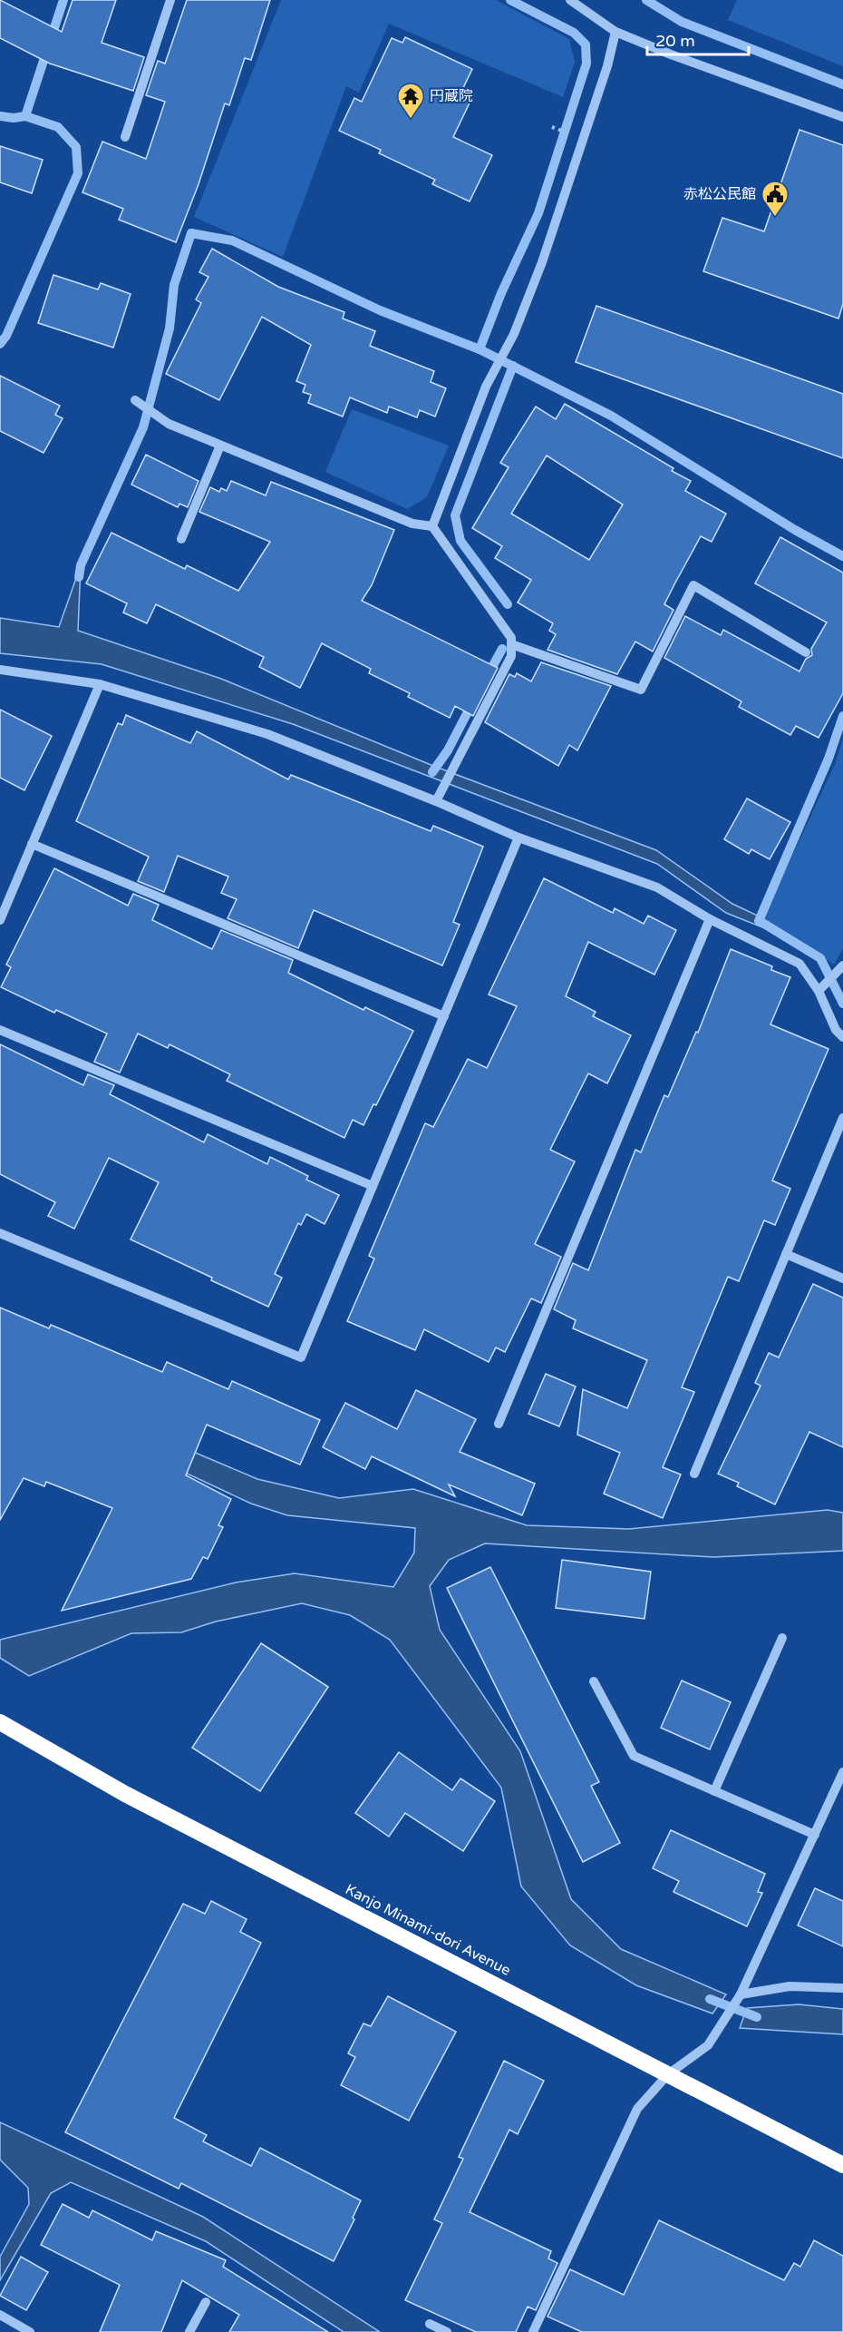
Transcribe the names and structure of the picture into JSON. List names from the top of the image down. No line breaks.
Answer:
{"streets":{"highway":["Kanjo Minami-dori Avenue"]},"places":{"temple":["円蔵院"],"public building":["赤松公民館"]},"scale_bar":"20 m"}
